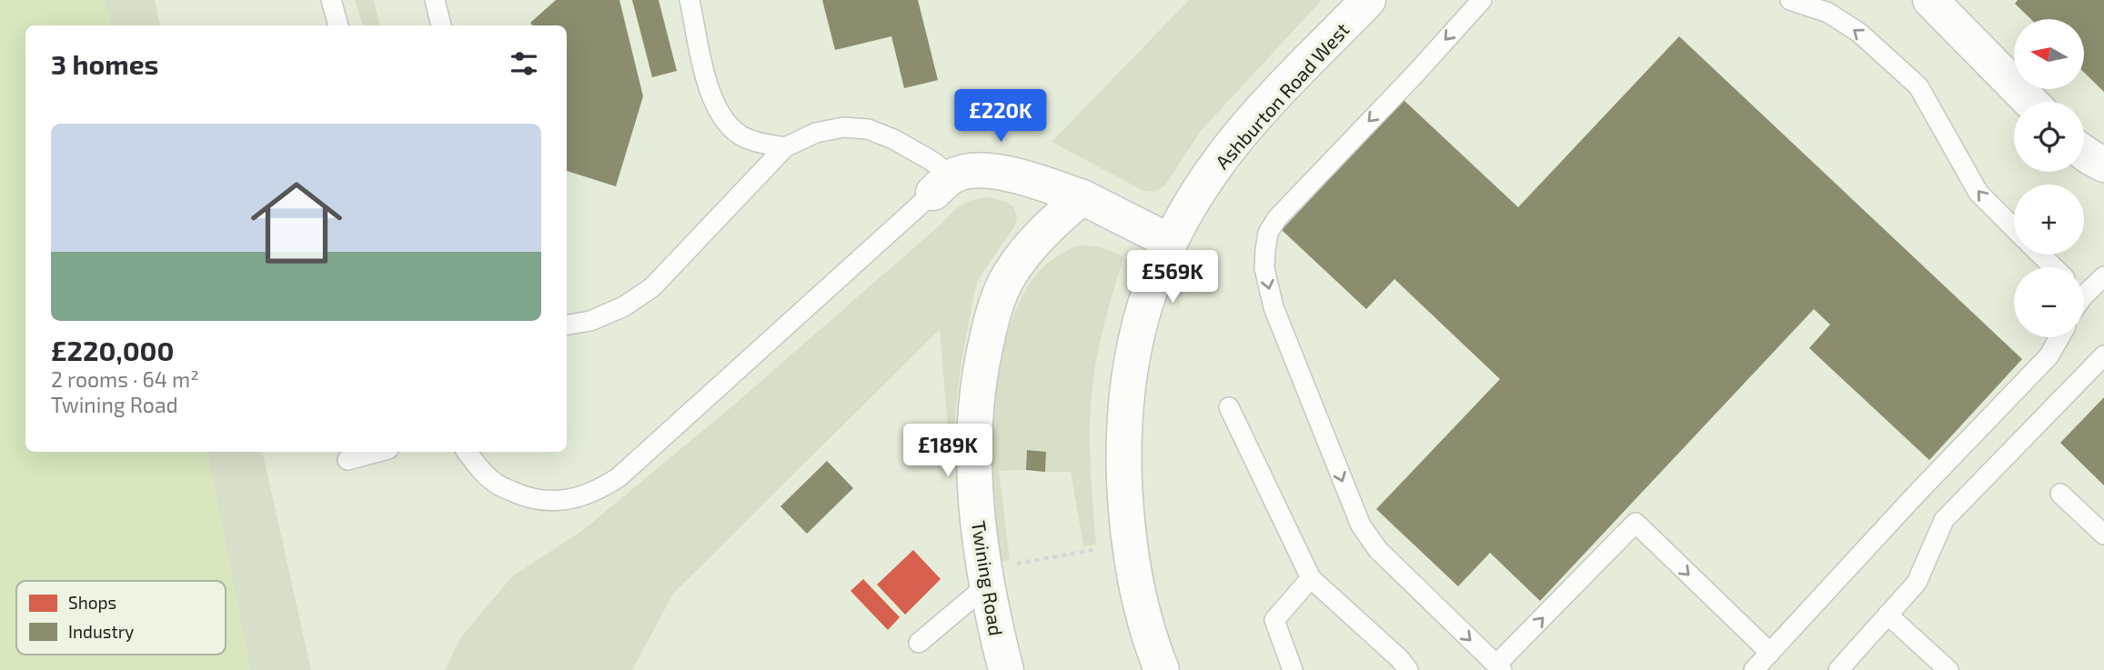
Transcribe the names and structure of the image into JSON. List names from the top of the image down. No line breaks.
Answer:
{"streets":{"street":["Ashburton Road West","Twining Road"]},"legend":["Shops","Industry"],"north":"left","page":{"map_buttons":["+","−"],"heading":"3 homes","price":["£220K","£569K","£189K"],"list":[{"name":"£220,000","note":"2 rooms · 64 m² · Twining Road"}]}}
